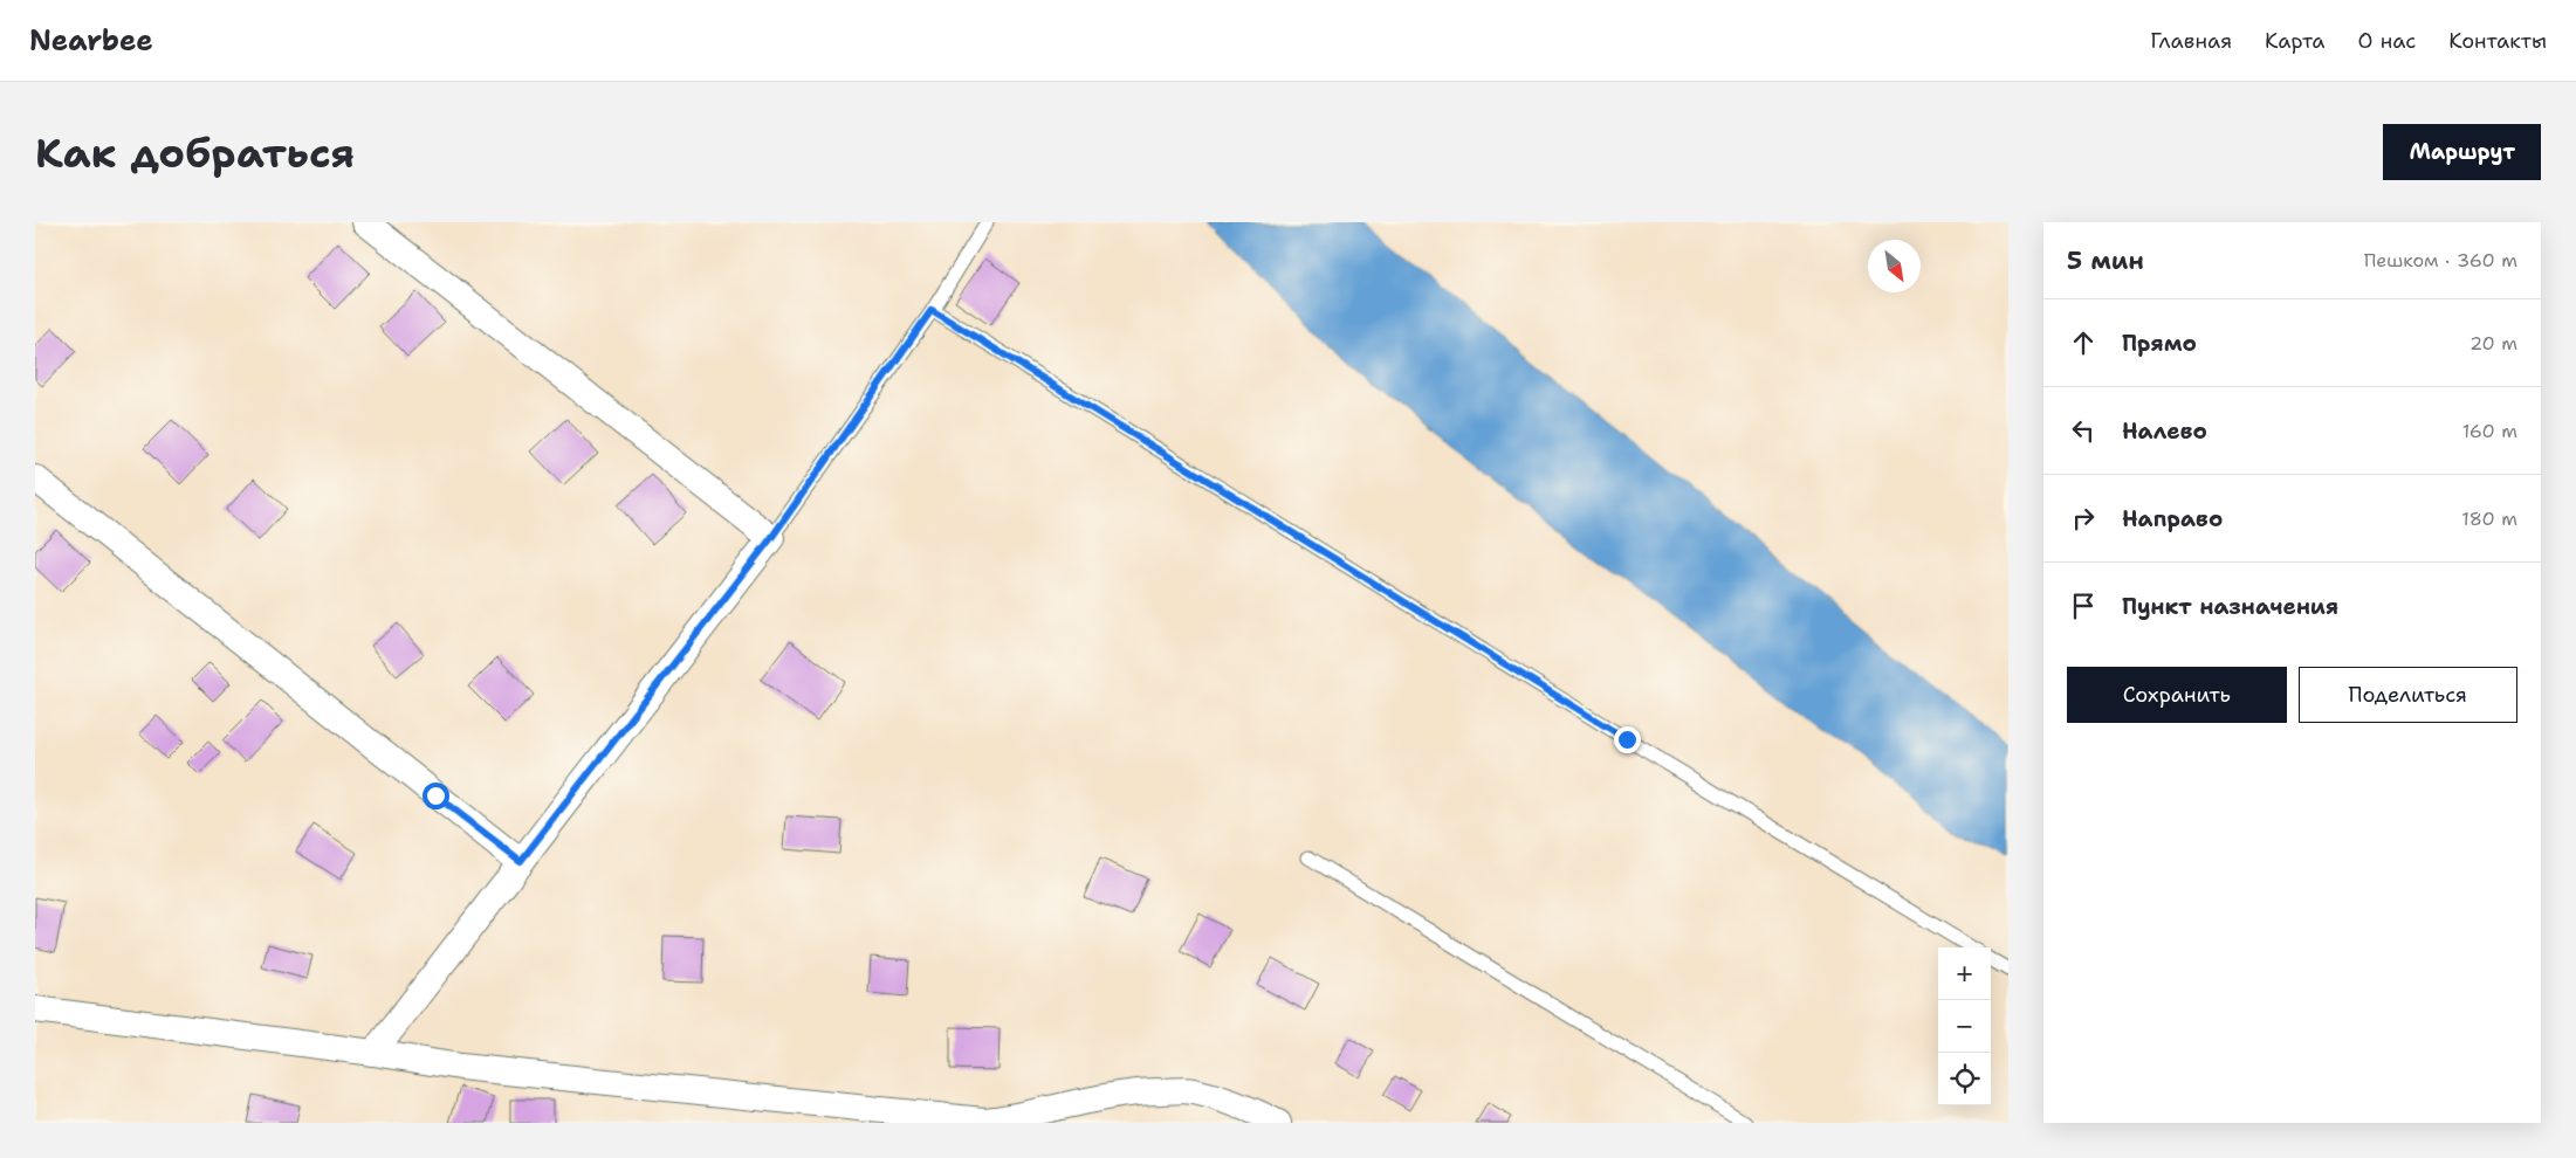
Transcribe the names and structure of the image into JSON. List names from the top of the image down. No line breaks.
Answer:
{"north":"bottom right","page":{"header":"Nearbee","nav":["Главная","Карта","О нас","Контакты"],"buttons":["Маршрут",["Сохранить","Поделиться"]],"title":"Как добраться","heading":["5 мин","Пешком · 360 m"],"list":[["Прямо","20 m"],["Налево","160 m"],["Направо","180 m"],"Пункт назначения"],"map_buttons":["+","−"]}}
